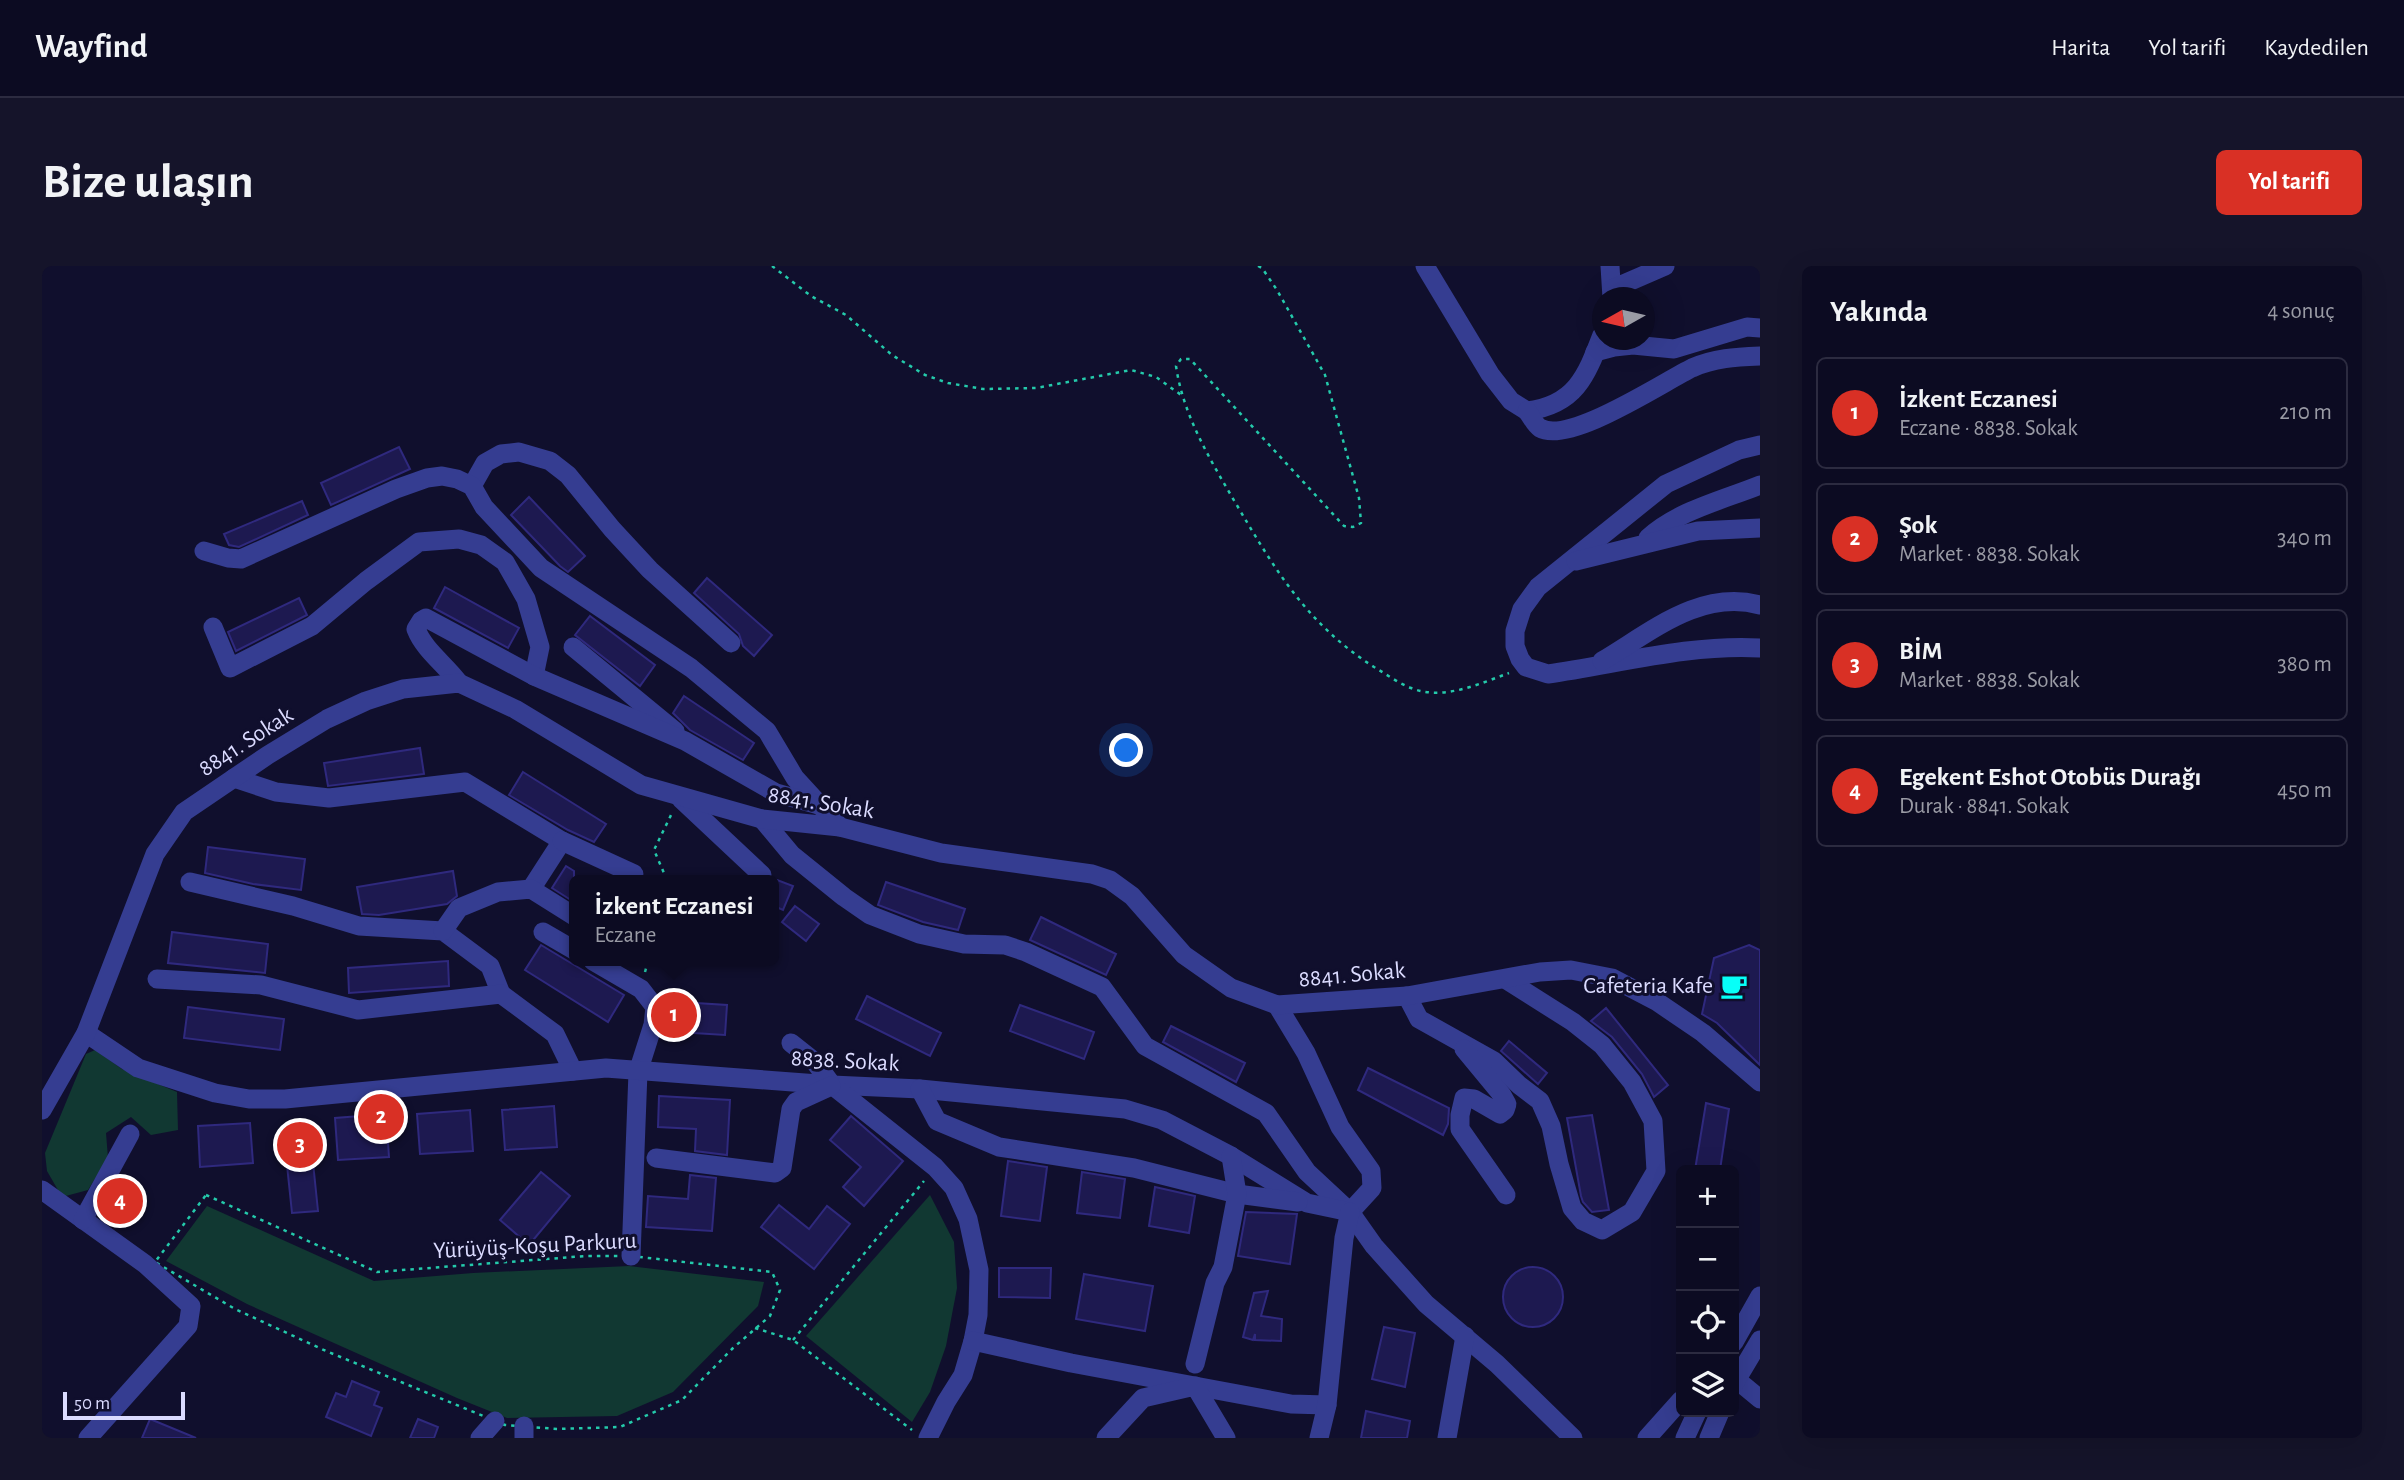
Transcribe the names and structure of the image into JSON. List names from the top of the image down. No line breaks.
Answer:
{"streets":{"street":["8841. Sokak","8838. Sokak"],"path":["Yürüyüş-Koşu Parkuru"]},"crossings":[["8841. Sokak","8838. Sokak"]],"places":{"cafe":["Cafeteria Kafe"]},"scale_bar":"50 m","north":"left","page":{"header":"Wayfind","nav":["Harita","Yol tarifi","Kaydedilen"],"buttons":"Yol tarifi","title":"Bize ulaşın","heading":["Yakında","4 sonuç"],"list":[{"mark":"1","name":"İzkent Eczanesi","note":"Eczane · 8838. Sokak","value":"210 m"},{"mark":"2","name":"Şok","note":"Market · 8838. Sokak","value":"340 m"},{"mark":"3","name":"BİM","note":"Market · 8838. Sokak","value":"380 m"},{"mark":"4","name":"Egekent Eshot Otobüs Durağı","note":"Durak · 8841. Sokak","value":"450 m"}],"popup":["İzkent Eczanesi","Eczane"],"pins":["1","2","3","4"],"map_buttons":["+","−"],"scale":"50 m"}}
